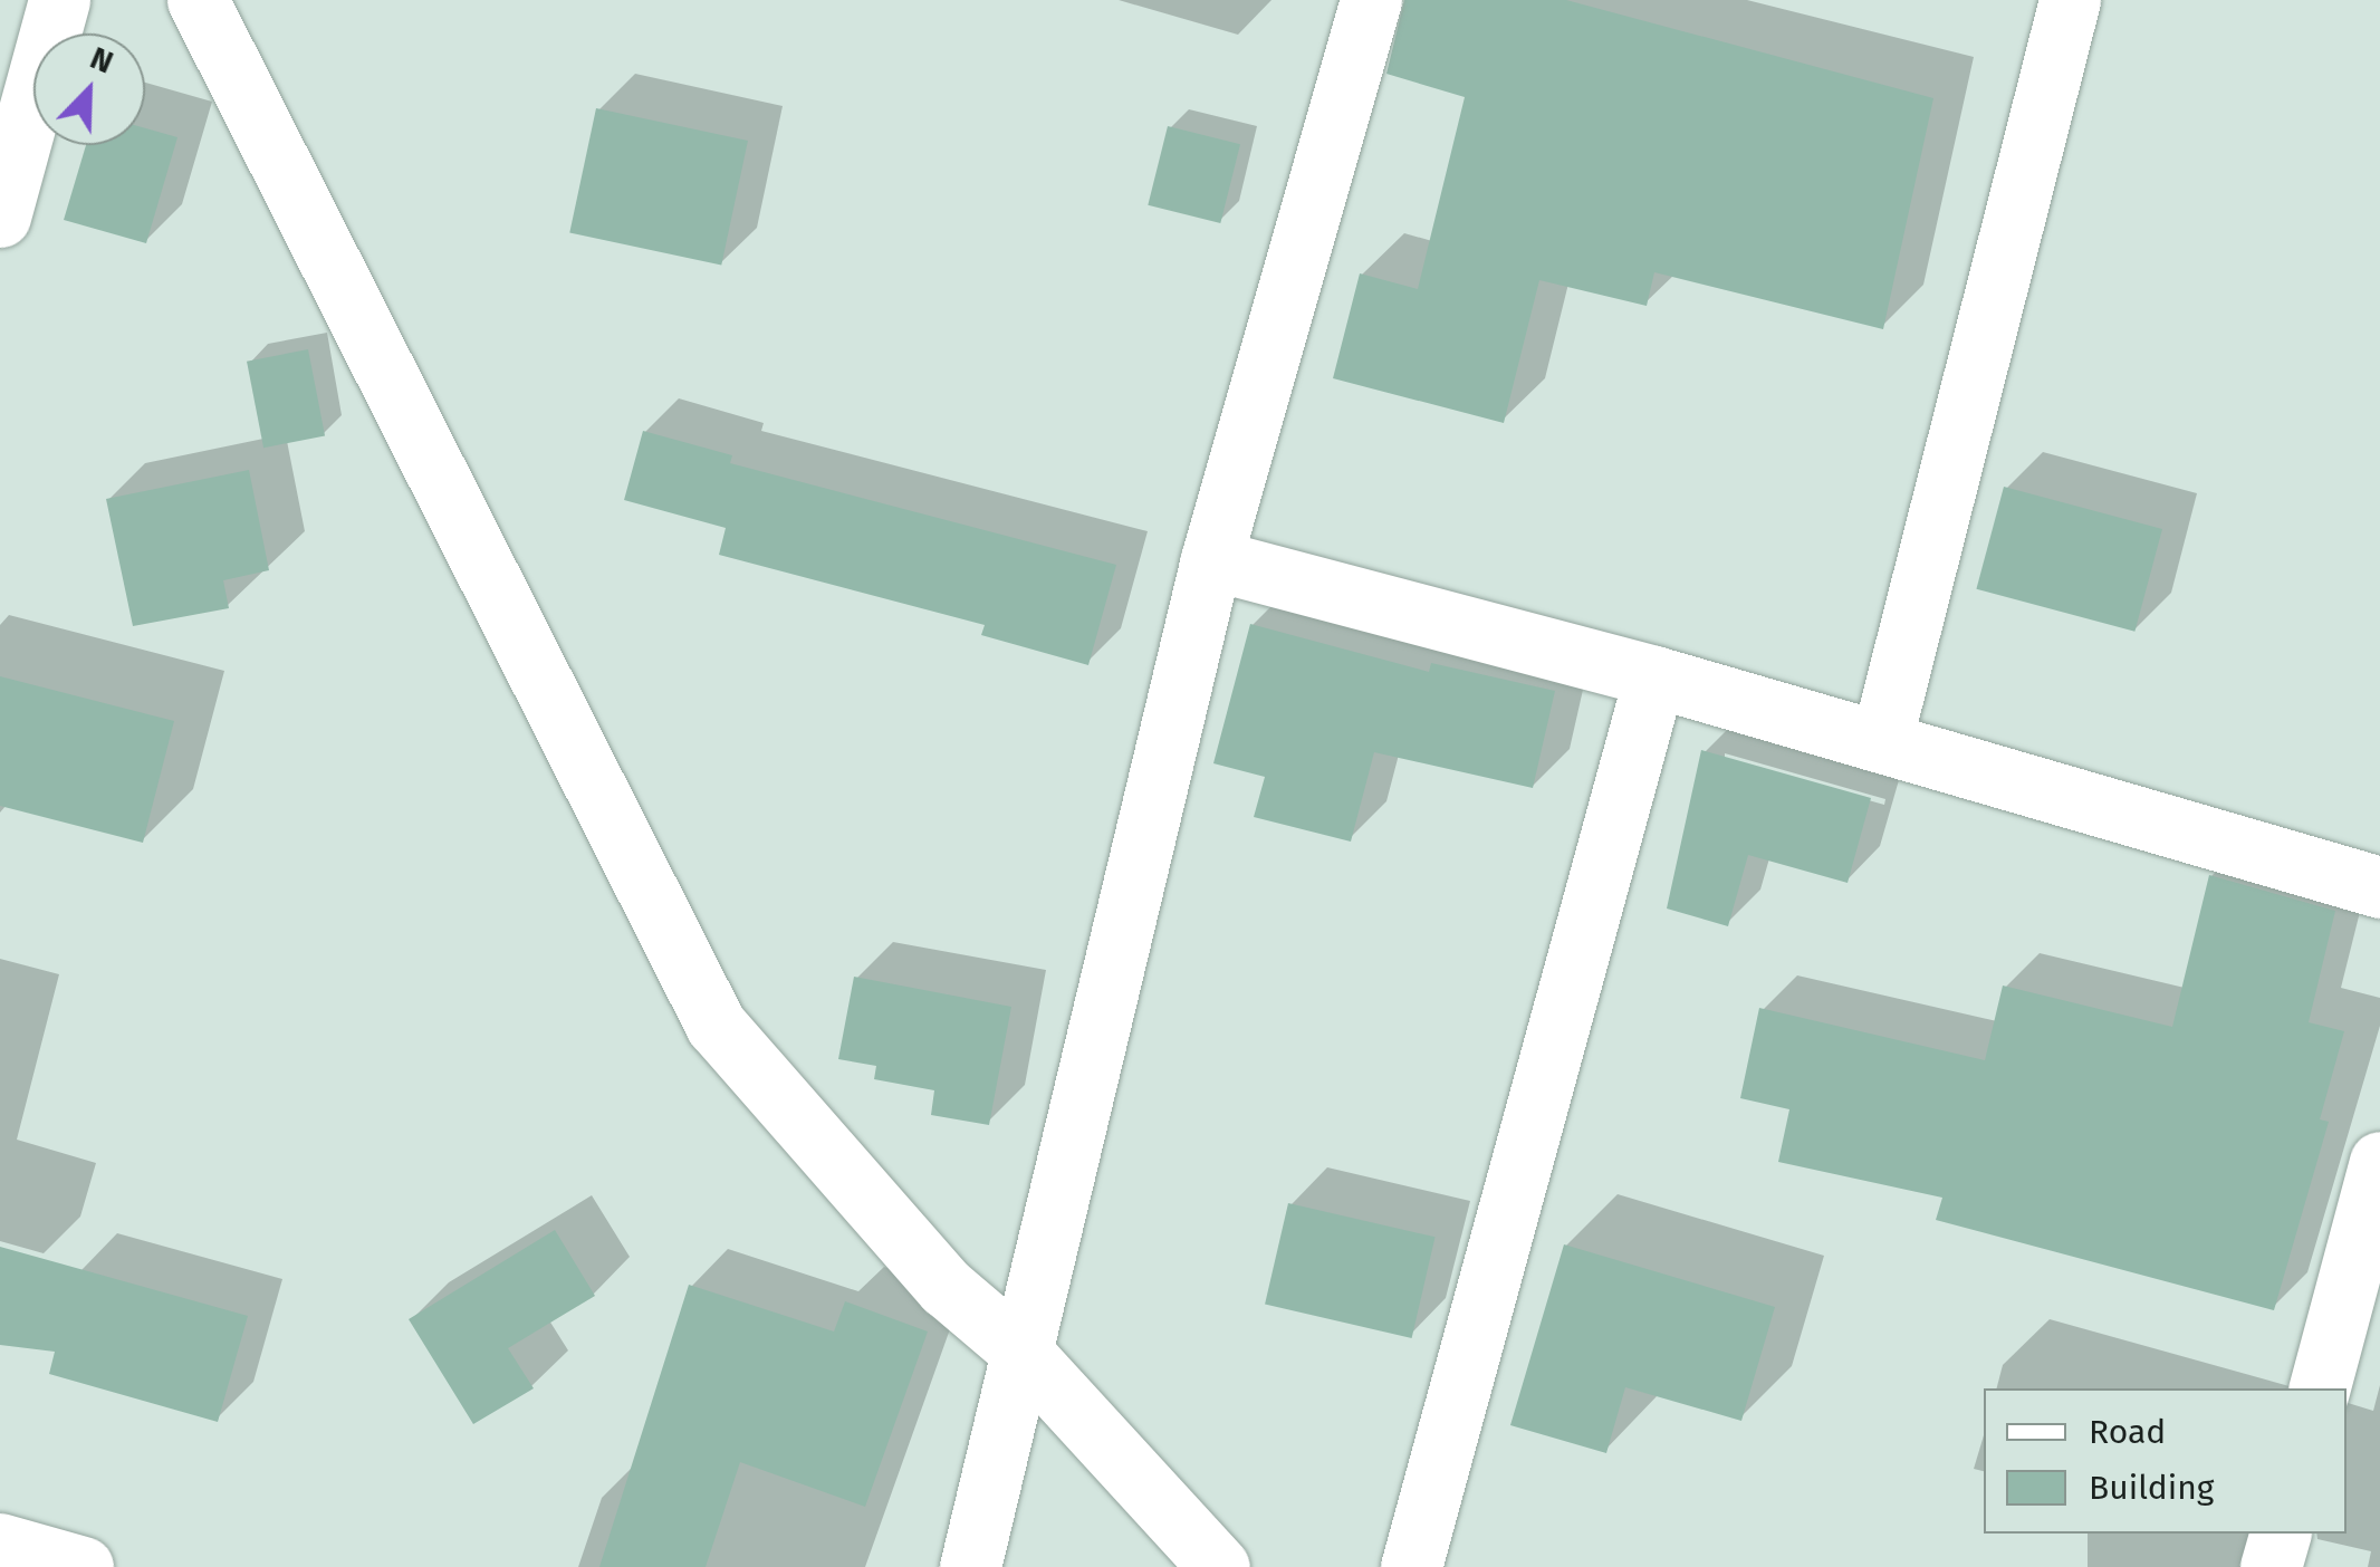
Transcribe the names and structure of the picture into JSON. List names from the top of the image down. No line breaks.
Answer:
{"legend":["Road","Building"],"north":"top right"}
